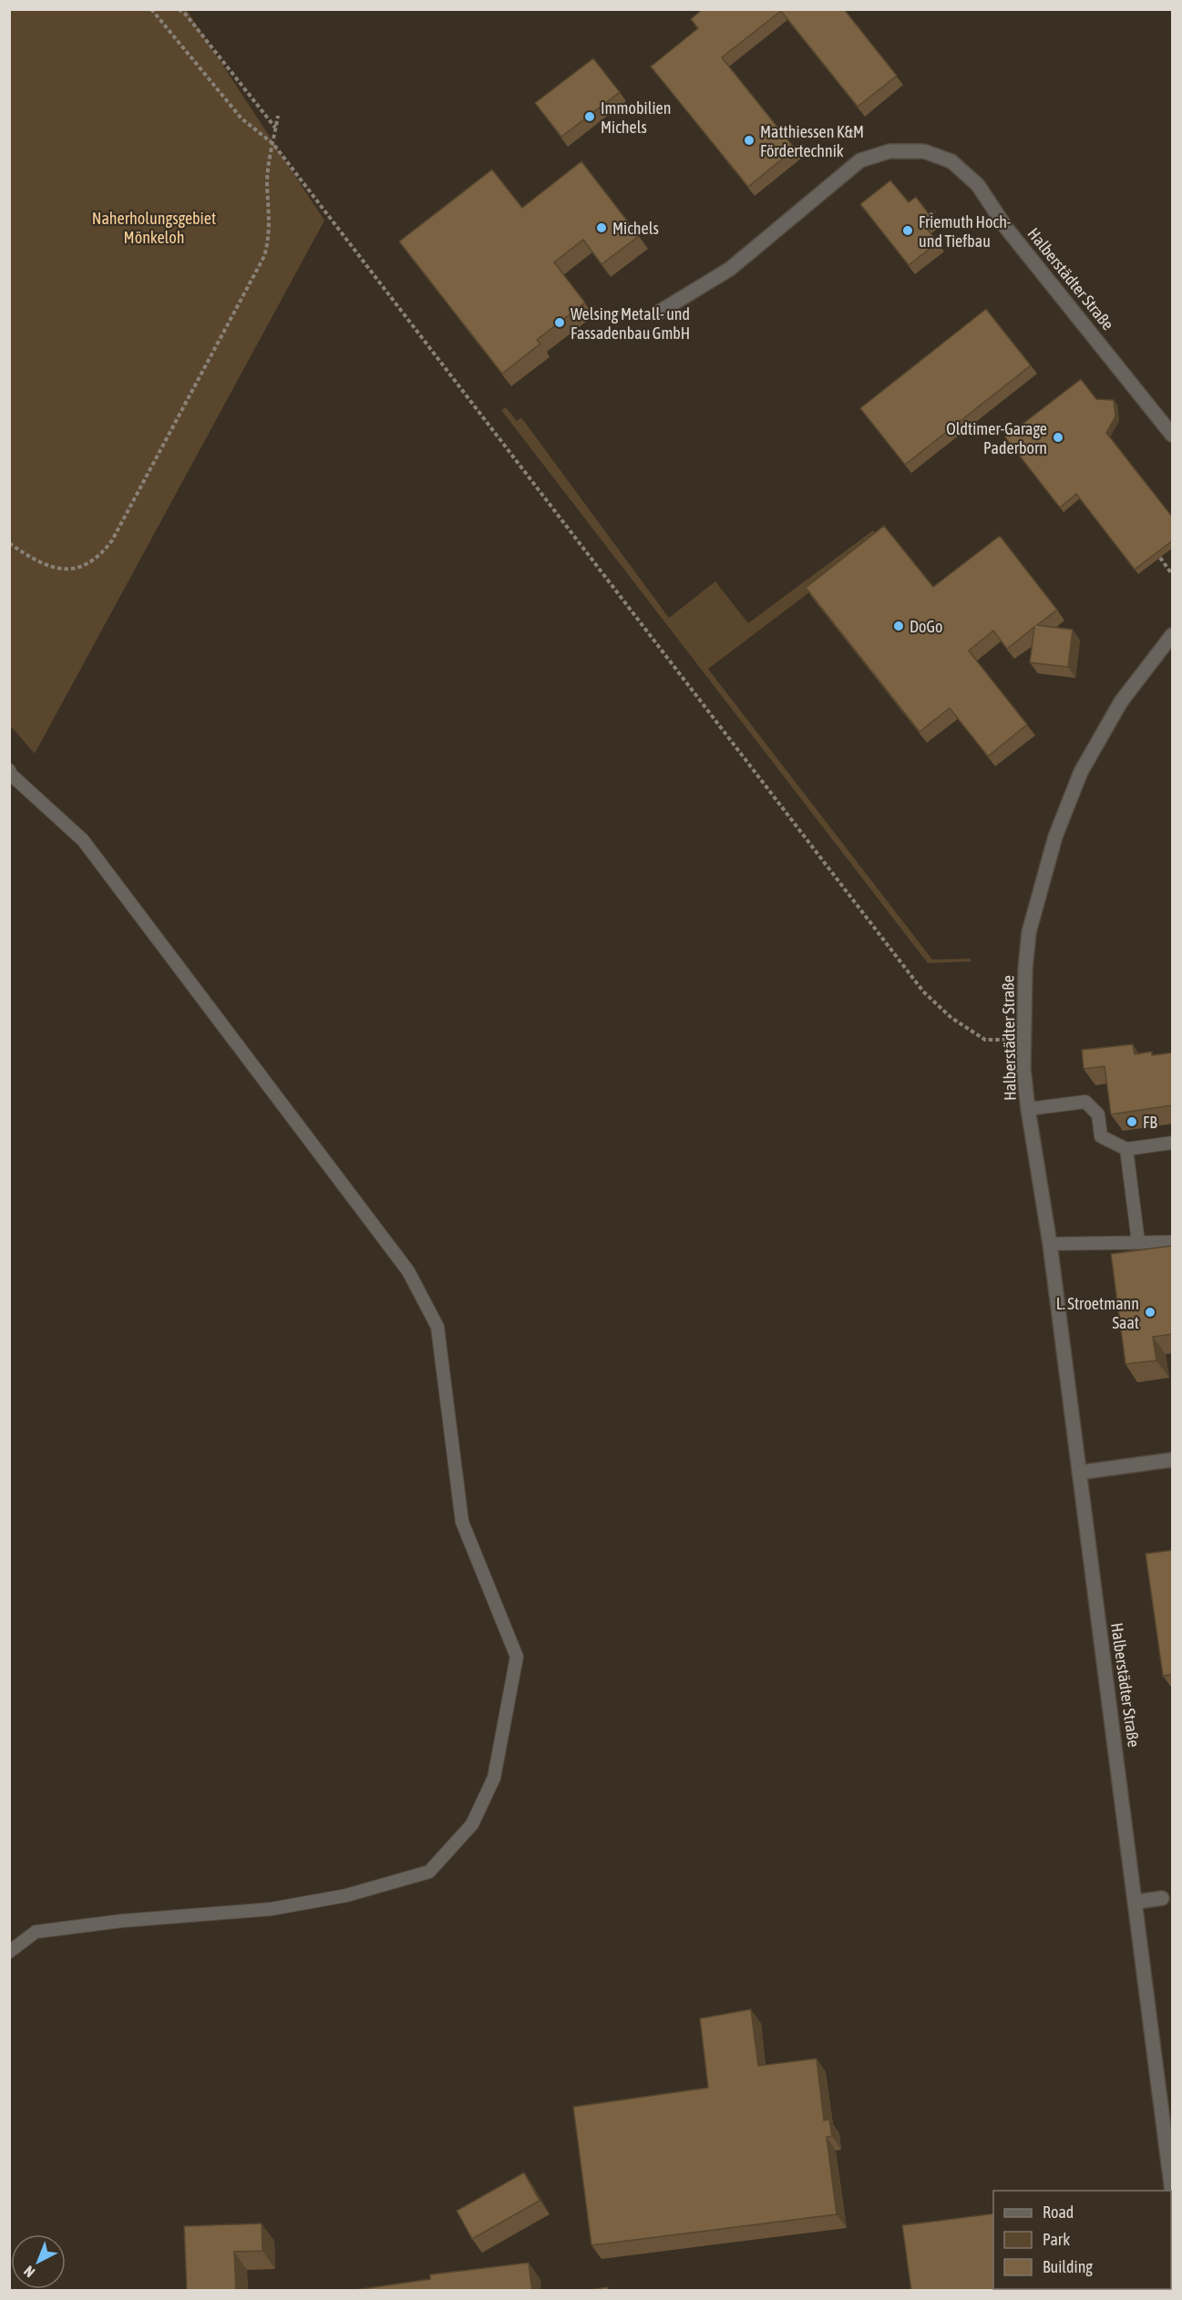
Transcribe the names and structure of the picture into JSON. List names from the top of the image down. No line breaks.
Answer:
{"streets":{"street":["Halberstädter Straße"]},"parks":["Naherholungsgebiet Mönkeloh"],"places":["Immobilien Michels","Matthiessen K&M Fördertechnik","Michels","Friemuth Hoch- und Tiefbau","Welsing Metall- und Fassadenbau GmbH","Oldtimer-Garage Paderborn","DoGo","FB","L. Stroetmann Saat"],"legend":["Road","Park","Building"],"north":"bottom left"}
